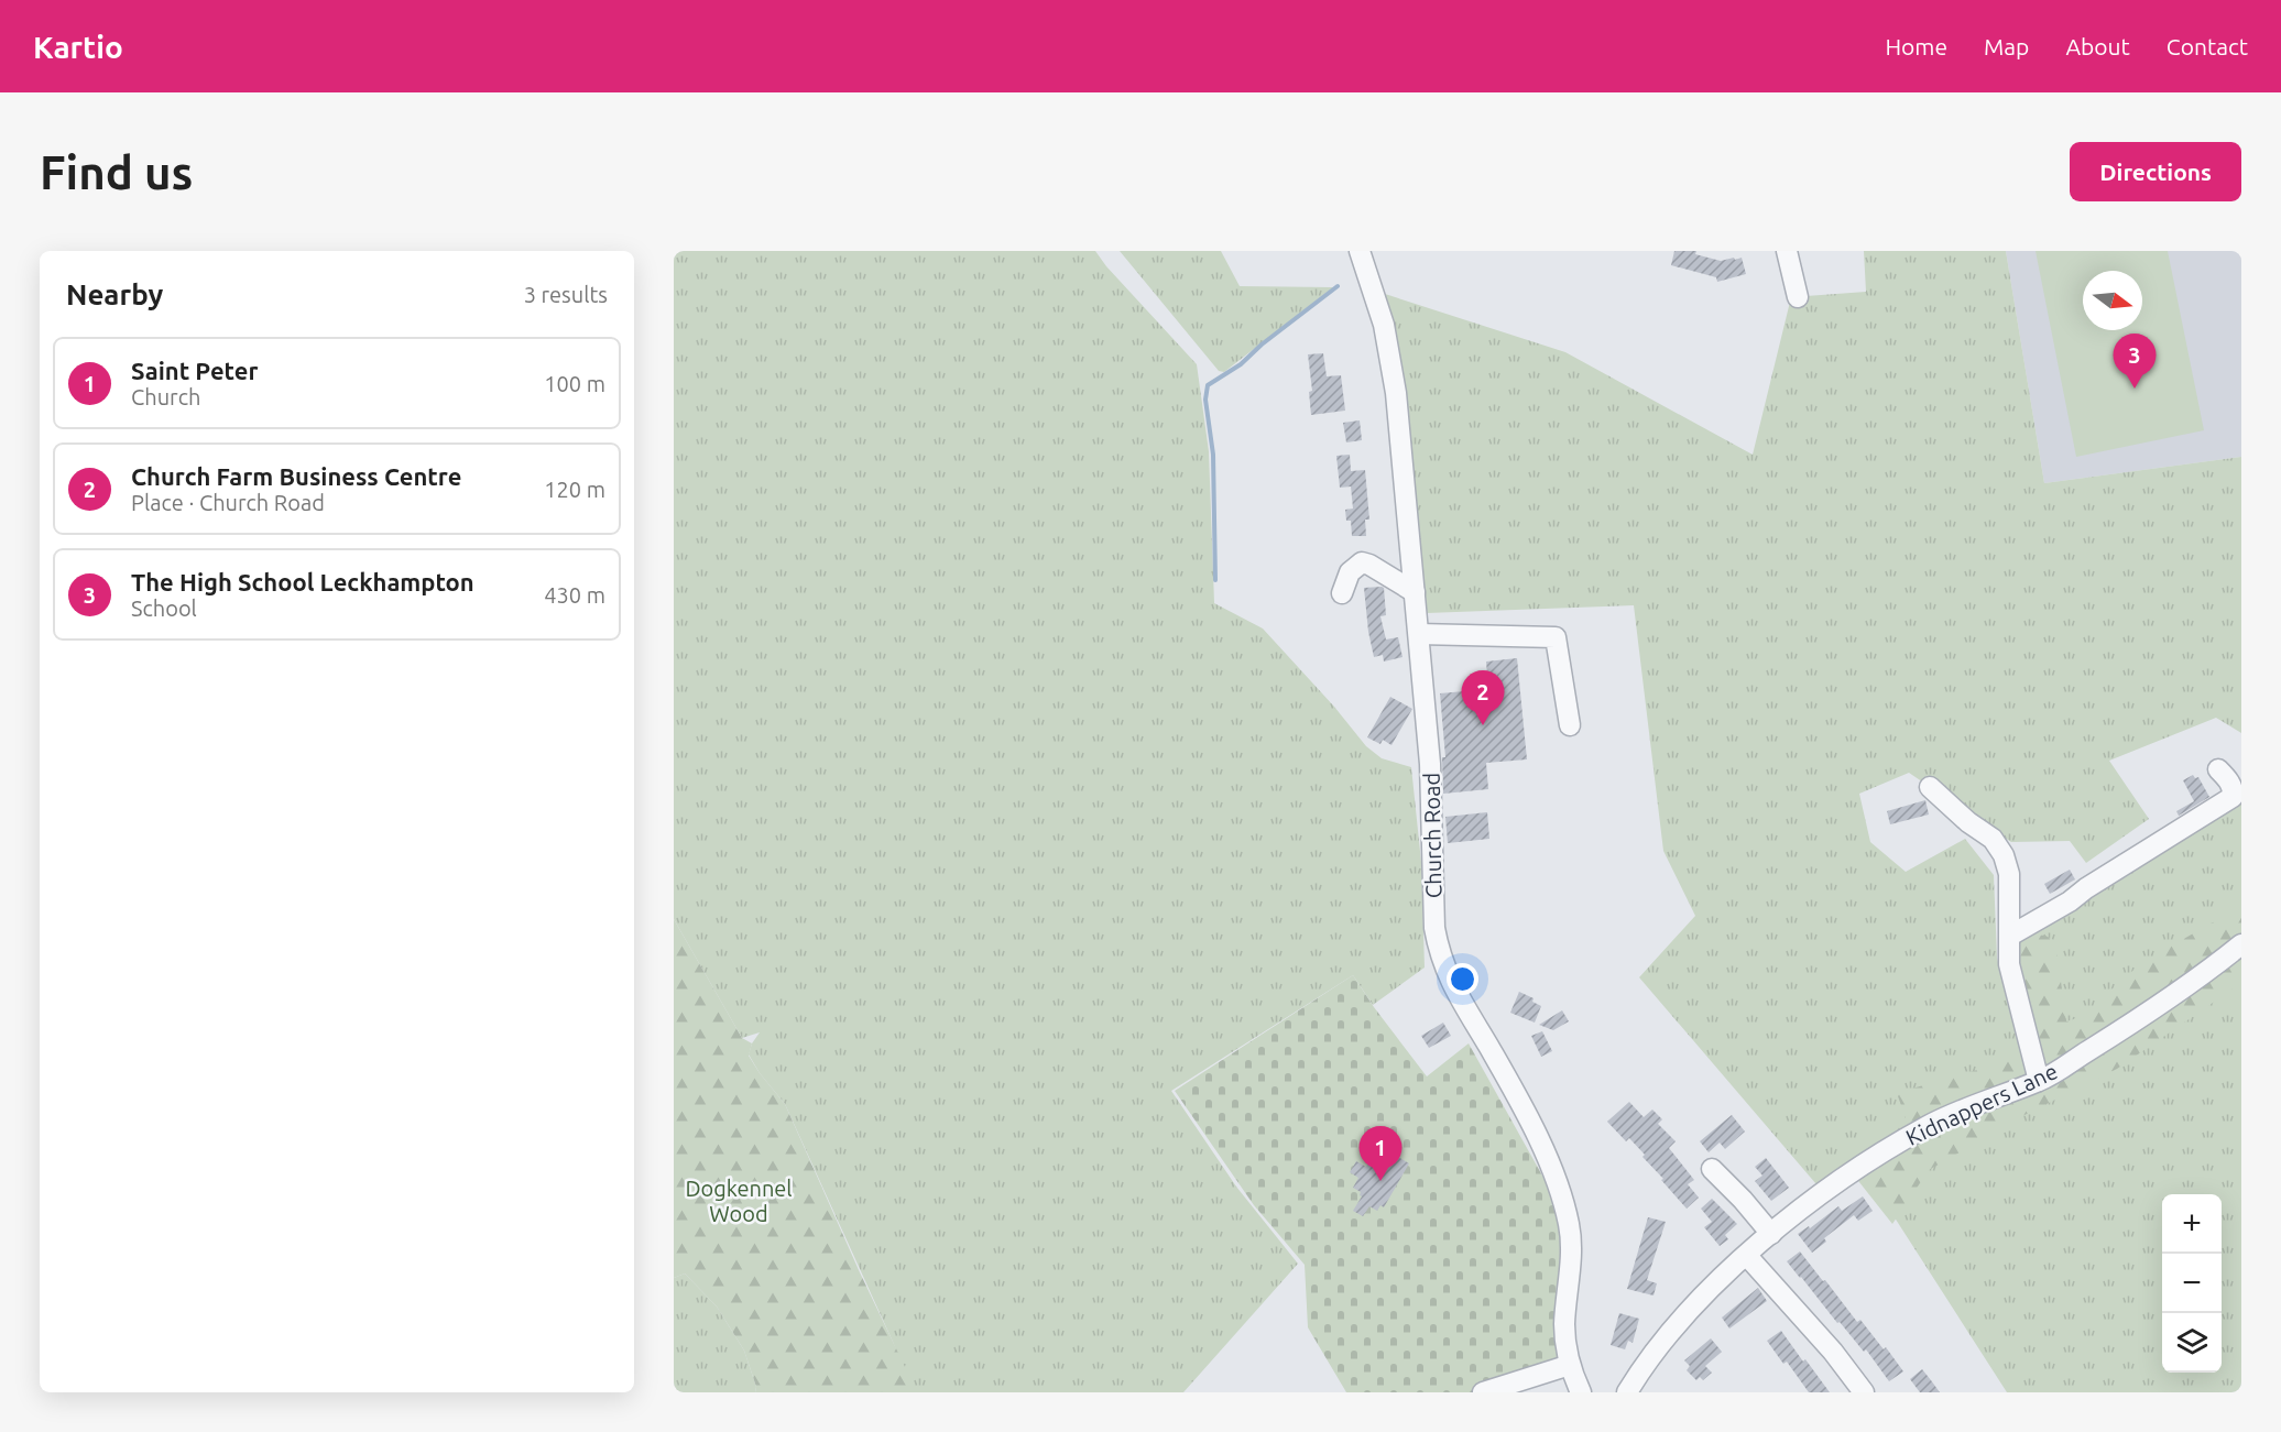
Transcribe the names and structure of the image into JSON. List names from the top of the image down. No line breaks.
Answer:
{"streets":{"street":["Church Road","Kidnappers Lane"]},"parks":["Dogkennel Wood"],"north":"right","page":{"header":"Kartio","nav":["Home","Map","About","Contact"],"buttons":"Directions","title":"Find us","heading":["Nearby","3 results"],"pins":["3","2","1"],"list":[{"mark":"1","name":"Saint Peter","note":"Church","value":"100 m"},{"mark":"2","name":"Church Farm Business Centre","note":"Place · Church Road","value":"120 m"},{"mark":"3","name":"The High School Leckhampton","note":"School","value":"430 m"}],"map_buttons":["+","−"]}}
